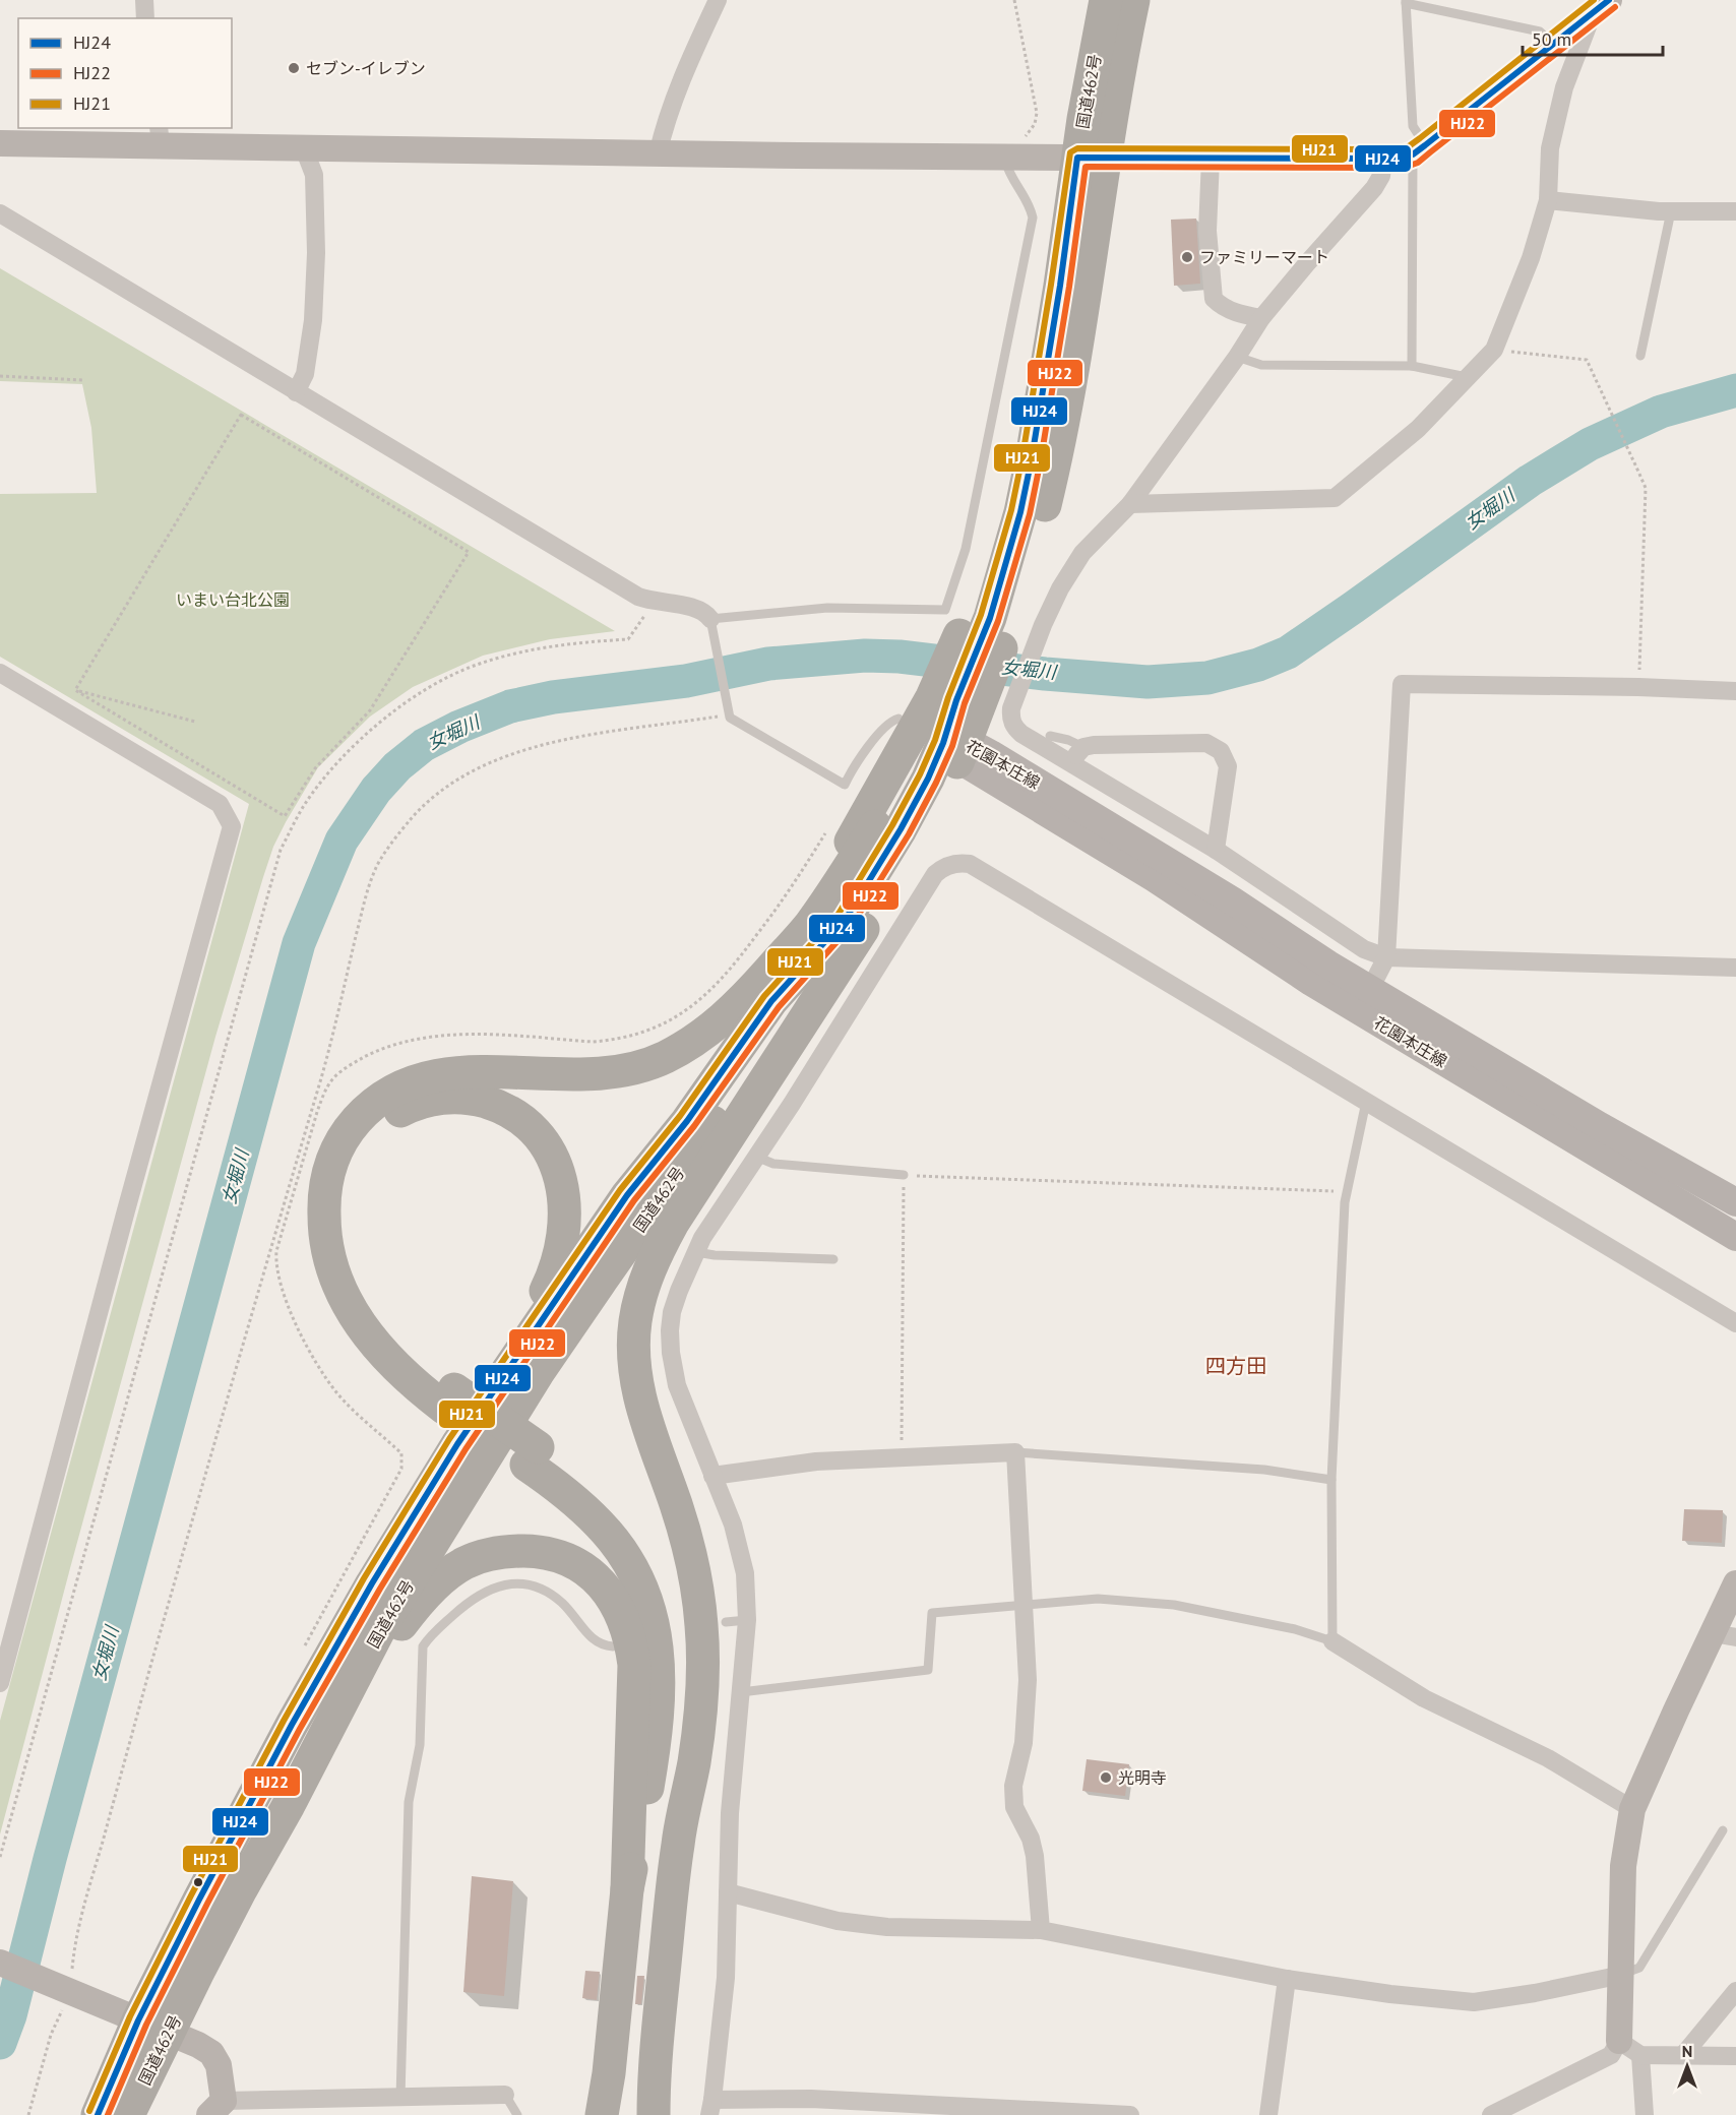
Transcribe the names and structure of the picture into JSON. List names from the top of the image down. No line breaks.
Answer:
{"streets":{"highway":["国道462号"],"main road":["花園本庄線"]},"crossings":[["国道462号","花園本庄線"]],"districts":["四方田"],"water":["女堀川"],"parks":["いまい台北公園"],"places":["セブン-イレブン","ファミリーマート","光明寺"],"lines":["transit line HJ24","transit line HJ21","transit line HJ22"],"legend":["HJ24","HJ22","HJ21"],"scale_bar":"50 m","north":"top"}
